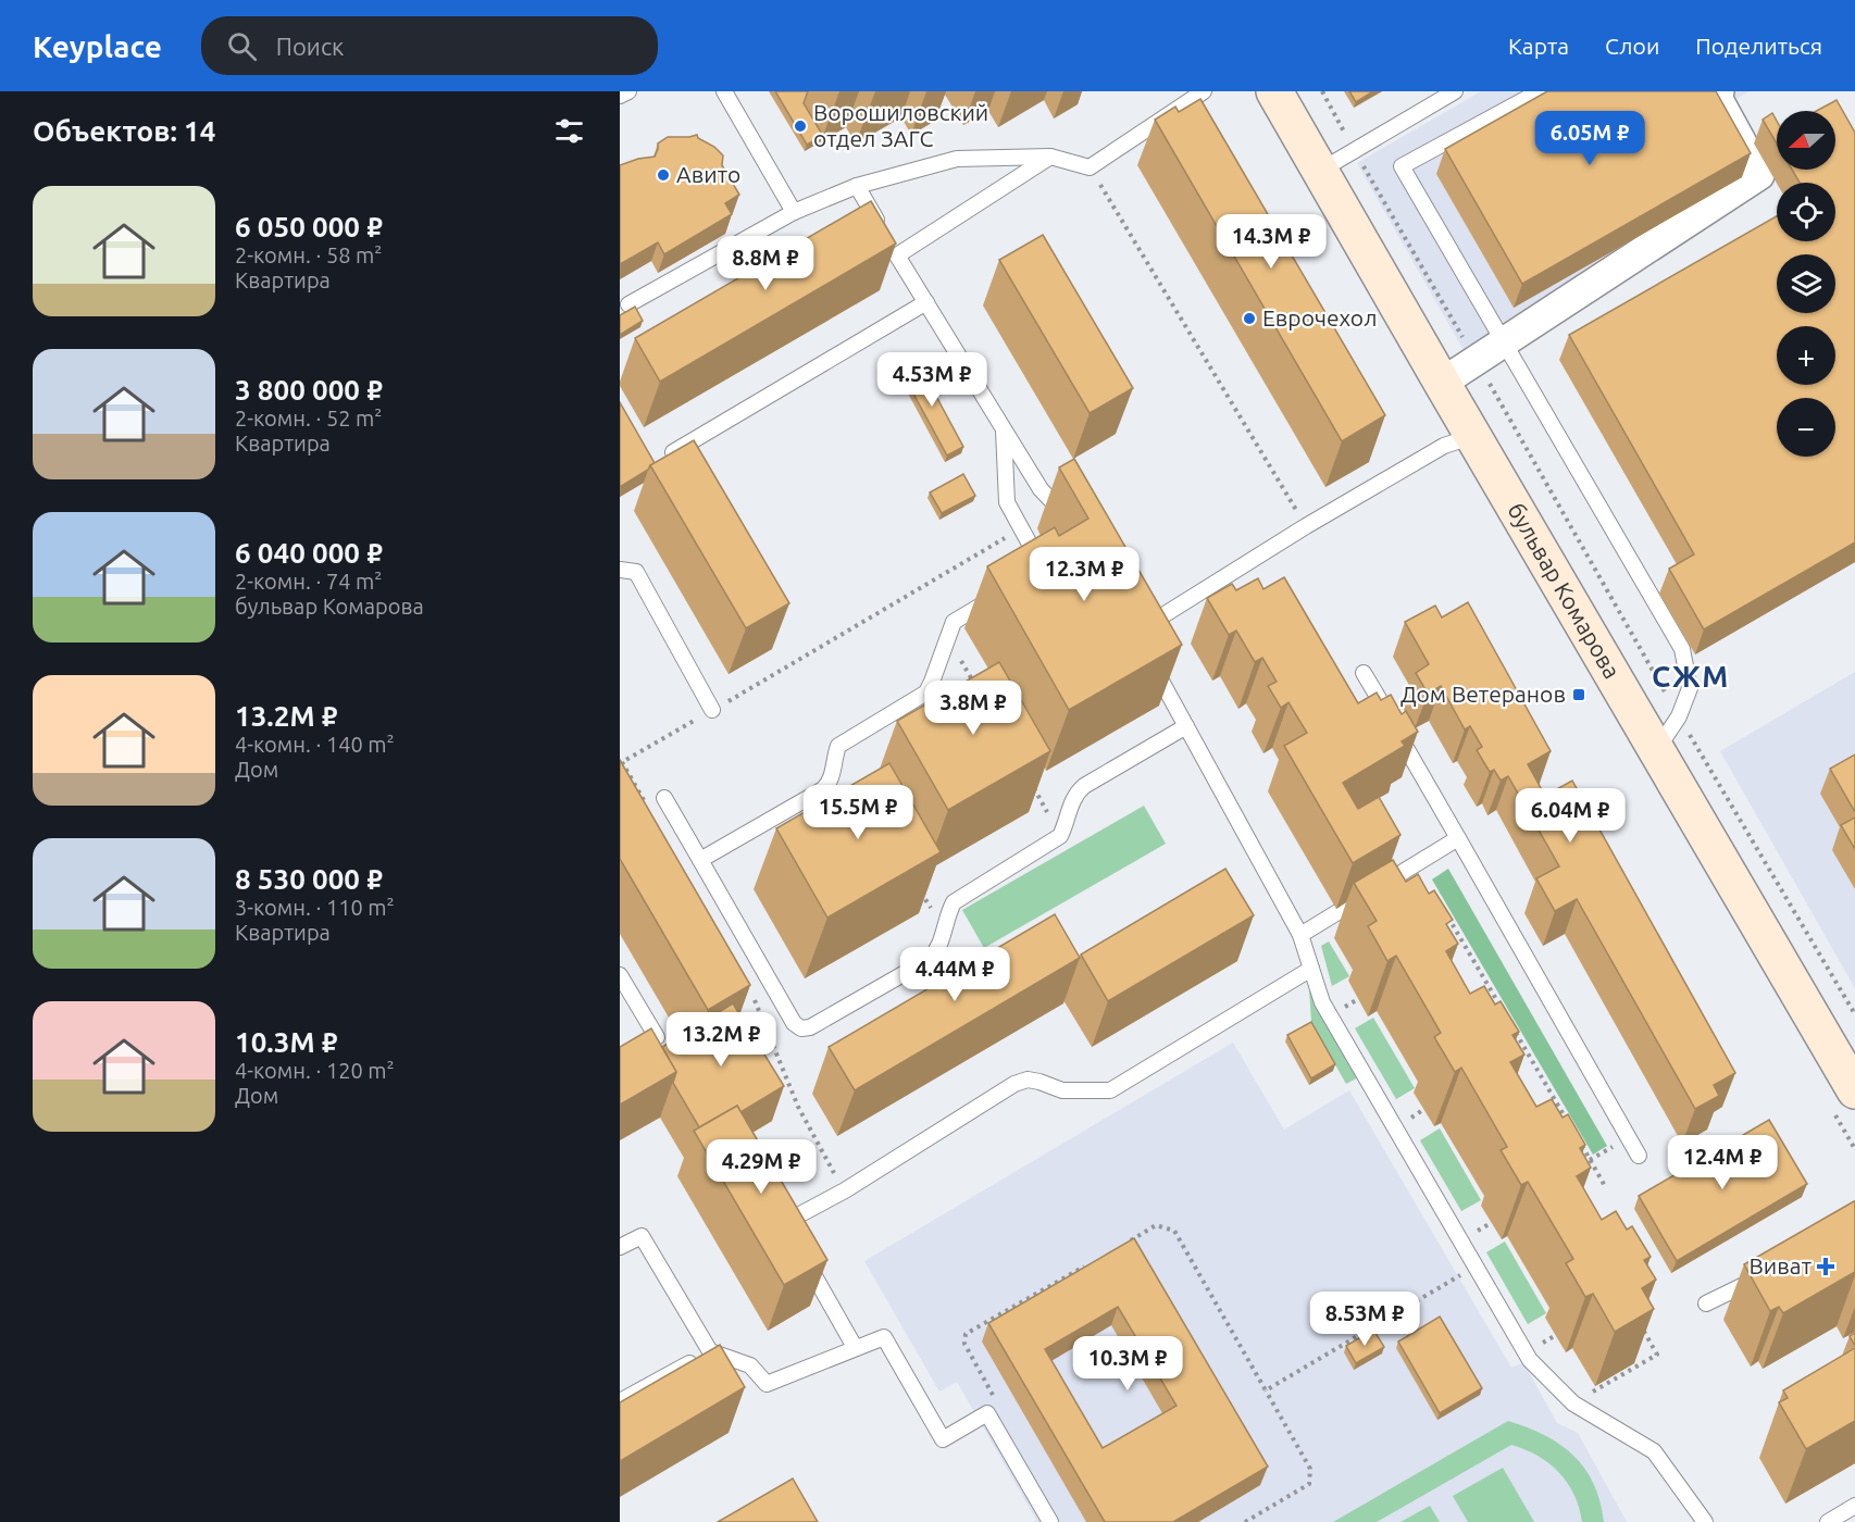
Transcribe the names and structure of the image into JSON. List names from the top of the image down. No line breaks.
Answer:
{"streets":{"street":["бульвар Комарова"]},"districts":["СЖМ"],"places":{"other":["Ворошиловский отдел ЗАГС","Авито","Еврочехол"],"transit":["Дом Ветеранов"],"health":["Виват"]},"north":"left","page":{"header":"Keyplace","search":"Поиск","nav":["Карта","Слои","Поделиться"],"heading":"Объектов: 14","map_buttons":["+","−"],"price":["6.05M ₽","14.3M ₽","8.8M ₽","4.53M ₽","12.3M ₽","3.8M ₽","15.5M ₽","6.04M ₽","4.44M ₽","13.2M ₽","12.4M ₽","4.29M ₽","8.53M ₽","10.3M ₽"],"list":[{"name":"6 050 000 ₽","note":"2-комн. · 58 m² · Квартира"},{"name":"3 800 000 ₽","note":"2-комн. · 52 m² · Квартира"},{"name":"6 040 000 ₽","note":"2-комн. · 74 m² · бульвар Комарова"},{"name":"13.2M ₽","note":"4-комн. · 140 m² · Дом"},{"name":"8 530 000 ₽","note":"3-комн. · 110 m² · Квартира"},{"name":"10.3M ₽","note":"4-комн. · 120 m² · Дом"}]}}
